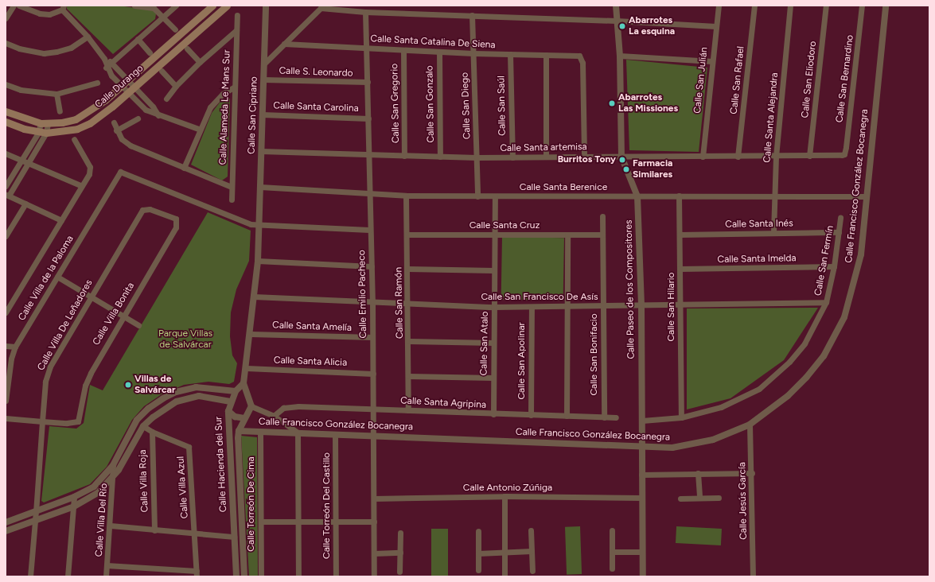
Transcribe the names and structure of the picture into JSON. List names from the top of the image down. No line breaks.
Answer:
{"streets":{"main road":["Calle Durango"],"street":["Calle Santa Catalina De Siena","Calle S. Leonardo","Calle San Bernardino","Calle San Eliodoro","Calle San Julián","Calle San Rafael","Calle San Gregorio","Calle San Gonzalo","Calle San Diego","Calle San Saúl","Calle Alameda Le Mans Sur","Calle Santa Carolina","Calle San Cipriano","Calle Santa Alejandra","Calle Santa artemisa","Calle Francisco González Bocanegra","Calle Santa Berenice","Calle Santa Inés","Calle Santa Cruz","Calle Santa Imelda","Calle San Fermín","Calle Villa de la Paloma","Calle Paseo de los Compositores","Calle Emilio Pacheco","Calle San Francisco De Asís","Calle San Ramón","Calle San Hilario","Calle Villa Bonita","Calle Villa De Leñadores","Calle Santa Amelía","Calle San Atalo","Calle San Bonifacio","Calle San Apolinar","Calle Santa Alicia","Calle Santa Agripina","Calle Hacienda del Sur","Calle Villa Roja","Calle Villa Azul","Calle Antonio Zúñiga","Calle Jesús García","Calle Torreón De Cima","Calle Torreón Del Castillo","Calle Villa Del Río"]},"crossings":[["Calle Santa Catalina De Siena","Calle San Gregorio"],["Calle Santa Catalina De Siena","Calle San Gonzalo"],["Calle Santa Catalina De Siena","Calle San Diego"],["Calle Santa Catalina De Siena","Calle San Saúl"],["Calle Santa Catalina De Siena","Calle Santa artemisa"],["Calle Santa Catalina De Siena","Calle Emilio Pacheco"],["Calle S. Leonardo","Calle San Cipriano"],["Calle S. Leonardo","Calle Emilio Pacheco"],["Calle San Bernardino","Calle Santa artemisa"],["Calle San Eliodoro","Calle Santa artemisa"],["Calle San Julián","Calle Santa artemisa"],["Calle San Rafael","Calle Santa artemisa"],["Calle San Gregorio","Calle Santa artemisa"],["Calle San Gonzalo","Calle Santa artemisa"],["Calle San Diego","Calle Santa artemisa"],["Calle San Diego","Calle Santa Berenice"],["Calle San Saúl","Calle Santa artemisa"],["Calle Santa Carolina","Calle San Cipriano"],["Calle Santa Carolina","Calle Emilio Pacheco"],["Calle San Cipriano","Calle Santa artemisa"],["Calle San Cipriano","Calle Santa Berenice"],["Calle San Cipriano","Calle Villa de la Paloma"],["Calle San Cipriano","Calle San Francisco De Asís"],["Calle San Cipriano","Calle Santa Amelía"],["Calle San Cipriano","Calle Santa Alicia"],["Calle San Cipriano","Calle Hacienda del Sur"],["Calle Santa Alejandra","Calle Santa artemisa"],["Calle Santa Alejandra","Calle Santa Berenice"],["Calle Santa Alejandra","Calle Santa Inés"],["Calle Santa artemisa","Calle Paseo de los Compositores"],["Calle Santa artemisa","Calle Emilio Pacheco"],["Calle Francisco González Bocanegra","Calle Santa Berenice"],["Calle Francisco González Bocanegra","Calle Paseo de los Compositores"],["Calle Francisco González Bocanegra","Calle Emilio Pacheco"],["Calle Francisco González Bocanegra","Calle Hacienda del Sur"],["Calle Francisco González Bocanegra","Calle Jesús García"],["Calle Francisco González Bocanegra","Calle Torreón De Cima"],["Calle Francisco González Bocanegra","Calle Torreón Del Castillo"],["Calle Santa Berenice","Calle Paseo de los Compositores"],["Calle Santa Berenice","Calle Emilio Pacheco"],["Calle Santa Berenice","Calle San Ramón"],["Calle Santa Berenice","Calle San Hilario"],["Calle Santa Berenice","Calle San Atalo"],["Calle Santa Inés","Calle San Fermín"],["Calle Santa Inés","Calle San Hilario"],["Calle Santa Cruz","Calle San Ramón"],["Calle Santa Cruz","Calle San Atalo"],["Calle Santa Cruz","Calle San Bonifacio"],["Calle Santa Imelda","Calle San Fermín"],["Calle Santa Imelda","Calle San Hilario"],["Calle San Fermín","Calle Paseo de los Compositores"],["Calle San Fermín","Calle San Francisco De Asís"],["Calle San Fermín","Calle San Hilario"],["Calle Paseo de los Compositores","Calle San Francisco De Asís"],["Calle Paseo de los Compositores","Calle Antonio Zúñiga"],["Calle Emilio Pacheco","Calle San Francisco De Asís"],["Calle Emilio Pacheco","Calle Santa Amelía"],["Calle Emilio Pacheco","Calle Santa Alicia"],["Calle Emilio Pacheco","Calle Santa Agripina"],["Calle Emilio Pacheco","Calle Antonio Zúñiga"],["Calle San Francisco De Asís","Calle San Ramón"],["Calle San Francisco De Asís","Calle San Hilario"],["Calle San Francisco De Asís","Calle San Atalo"],["Calle San Francisco De Asís","Calle San Bonifacio"],["Calle San Francisco De Asís","Calle San Apolinar"],["Calle San Ramón","Calle Santa Agripina"],["Calle Villa Bonita","Calle Villa De Leñadores"],["Calle San Atalo","Calle Santa Agripina"],["Calle San Bonifacio","Calle Santa Agripina"],["Calle San Apolinar","Calle Santa Agripina"],["Calle Villa Roja","Calle Villa Azul"]],"parks":["Parque Villas de Salvárcar"],"places":["Abarrotes La esquina","Abarrotes Las Missiones","Burritos Tony","Farmacia Similares","Villas de Salvárcar"]}
